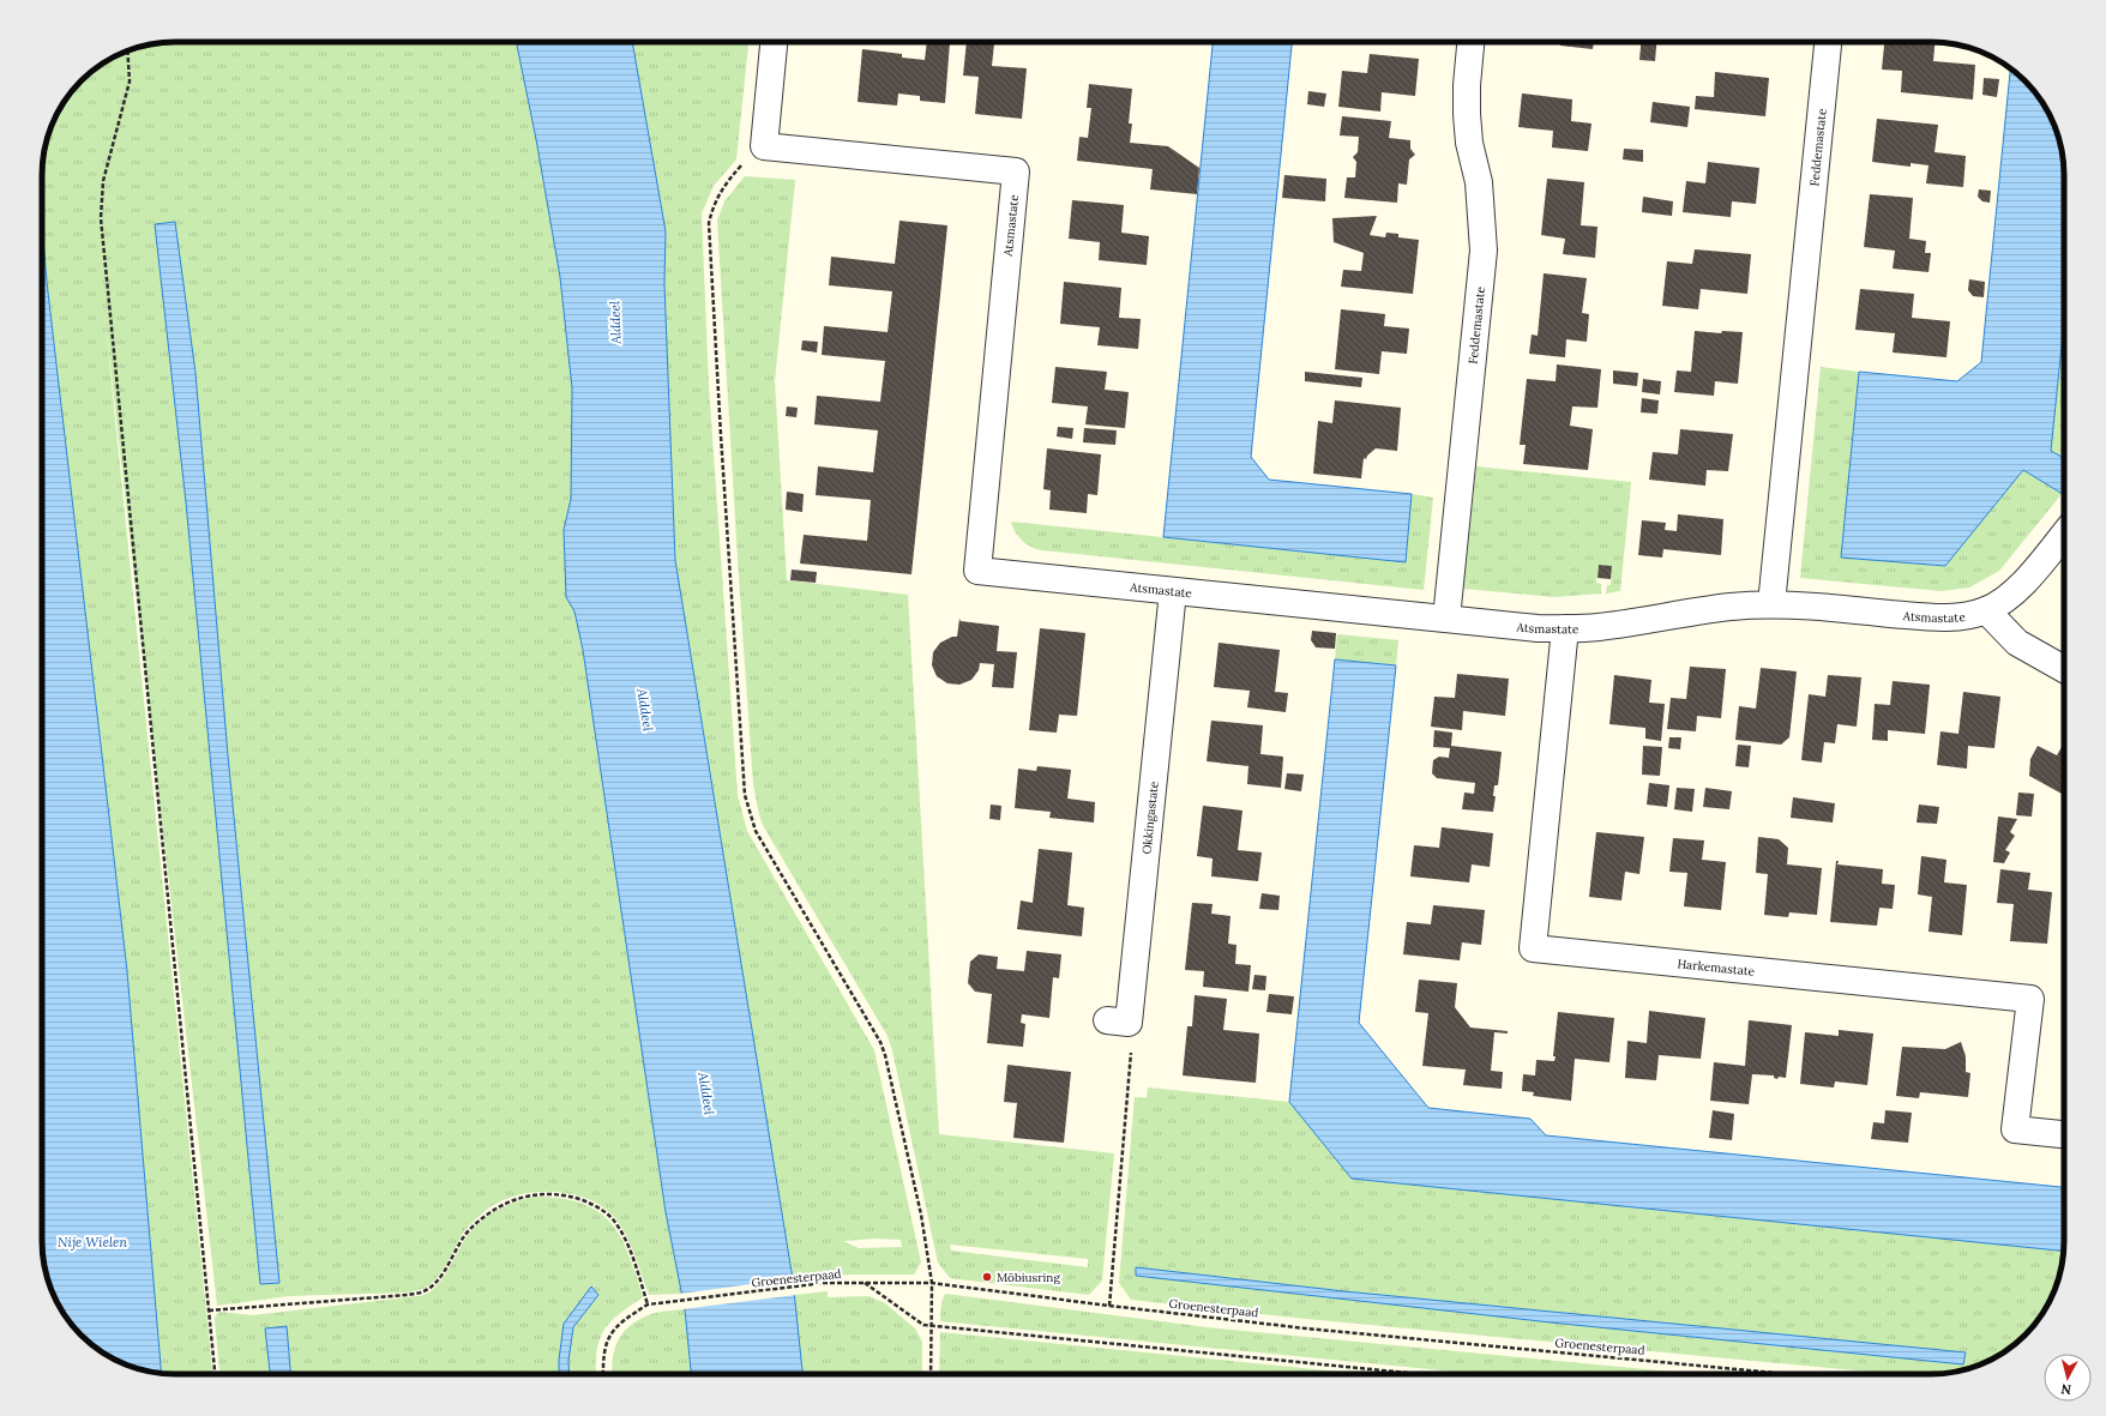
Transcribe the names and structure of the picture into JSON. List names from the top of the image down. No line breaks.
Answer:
{"streets":{"street":["Feddemastate","Atsmastate","Okkingastate","Harkemastate"],"path":["Groenesterpaad"]},"crossings":[["Feddemastate","Atsmastate"],["Atsmastate","Okkingastate"],["Atsmastate","Harkemastate"]],"water":["Alddeel","Nije Wielen"],"places":["Möbiusring"],"north":"bottom"}
